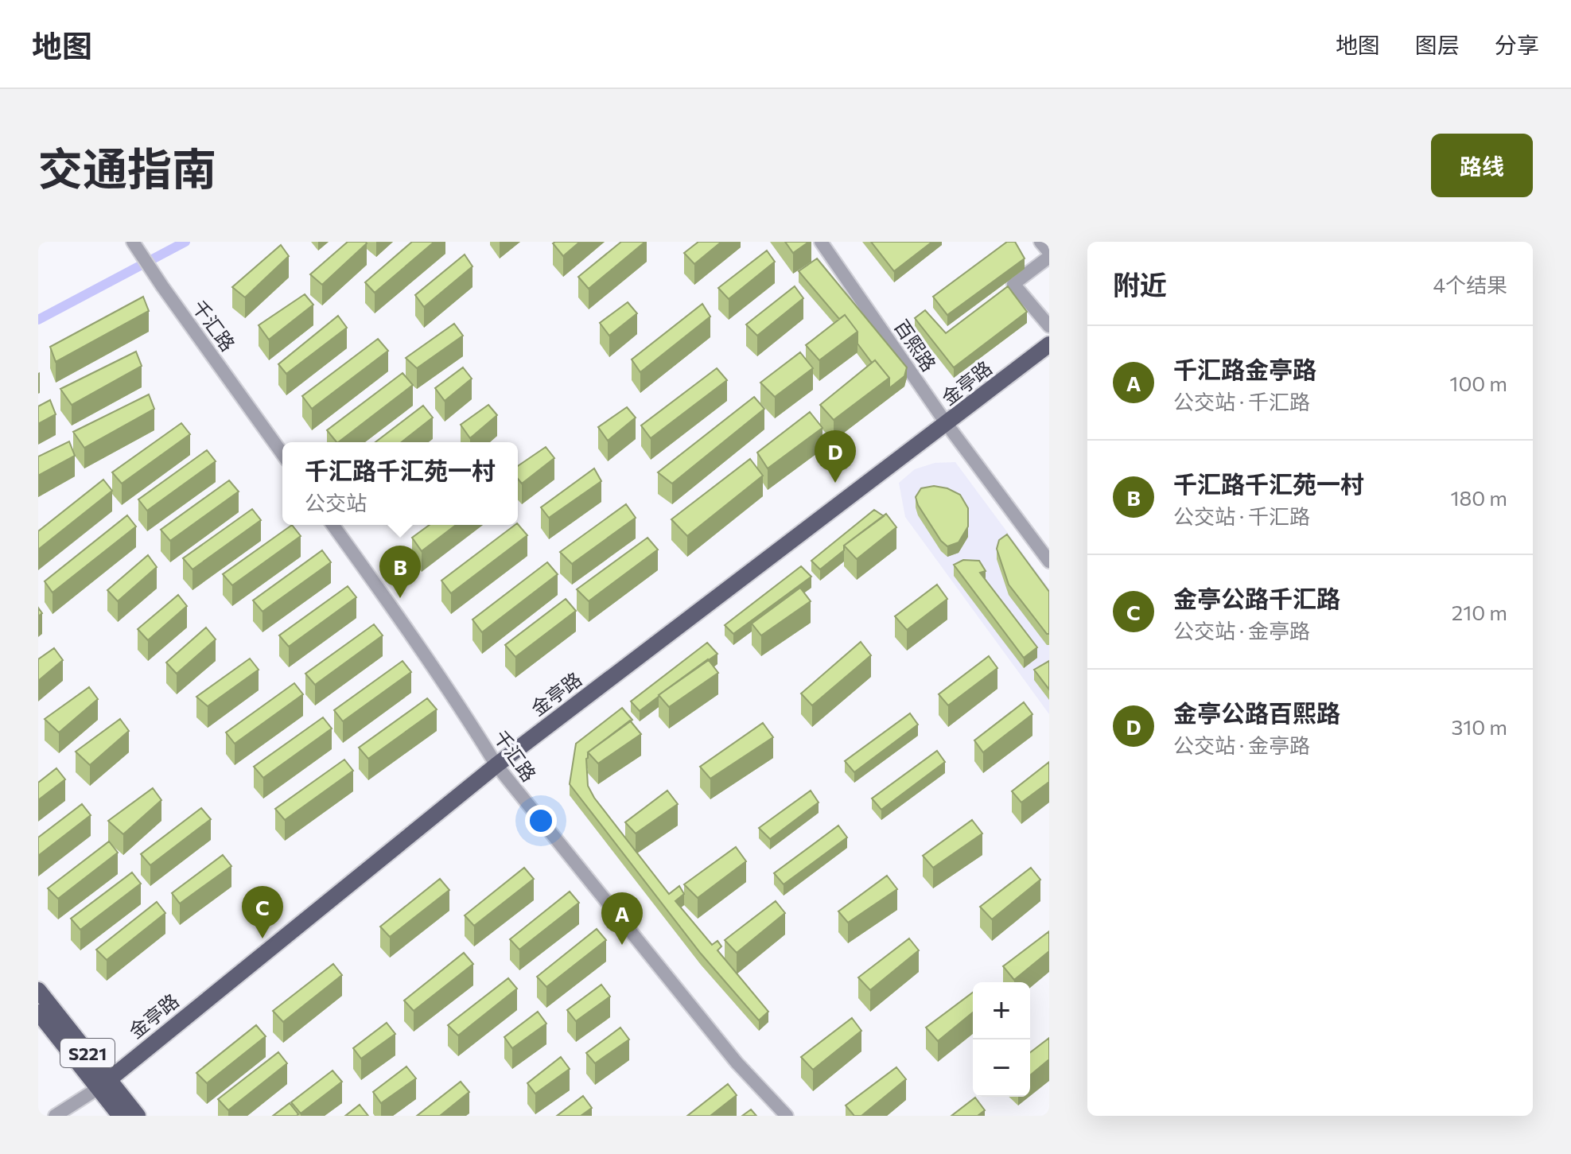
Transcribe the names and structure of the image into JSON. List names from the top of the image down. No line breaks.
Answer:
{"streets":{"main road":["金亭路","S221"],"street":["千汇路","百熙路"]},"crossings":[["千汇路","金亭路"],["百熙路","金亭路"],["金亭路","S221"]],"page":{"header":"地图","nav":["地图","图层","分享"],"title":"交通指南","buttons":"路线","heading":["附近","4个结果"],"list":[{"mark":"A","name":"千汇路金亭路","note":"公交站 · 千汇路","value":"100 m"},{"mark":"B","name":"千汇路千汇苑一村","note":"公交站 · 千汇路","value":"180 m"},{"mark":"C","name":"金亭公路千汇路","note":"公交站 · 金亭路","value":"210 m"},{"mark":"D","name":"金亭公路百熙路","note":"公交站 · 金亭路","value":"310 m"}],"pins":["D","B","C","A"],"popup":["千汇路千汇苑一村","公交站"],"map_buttons":["+","−"]}}
